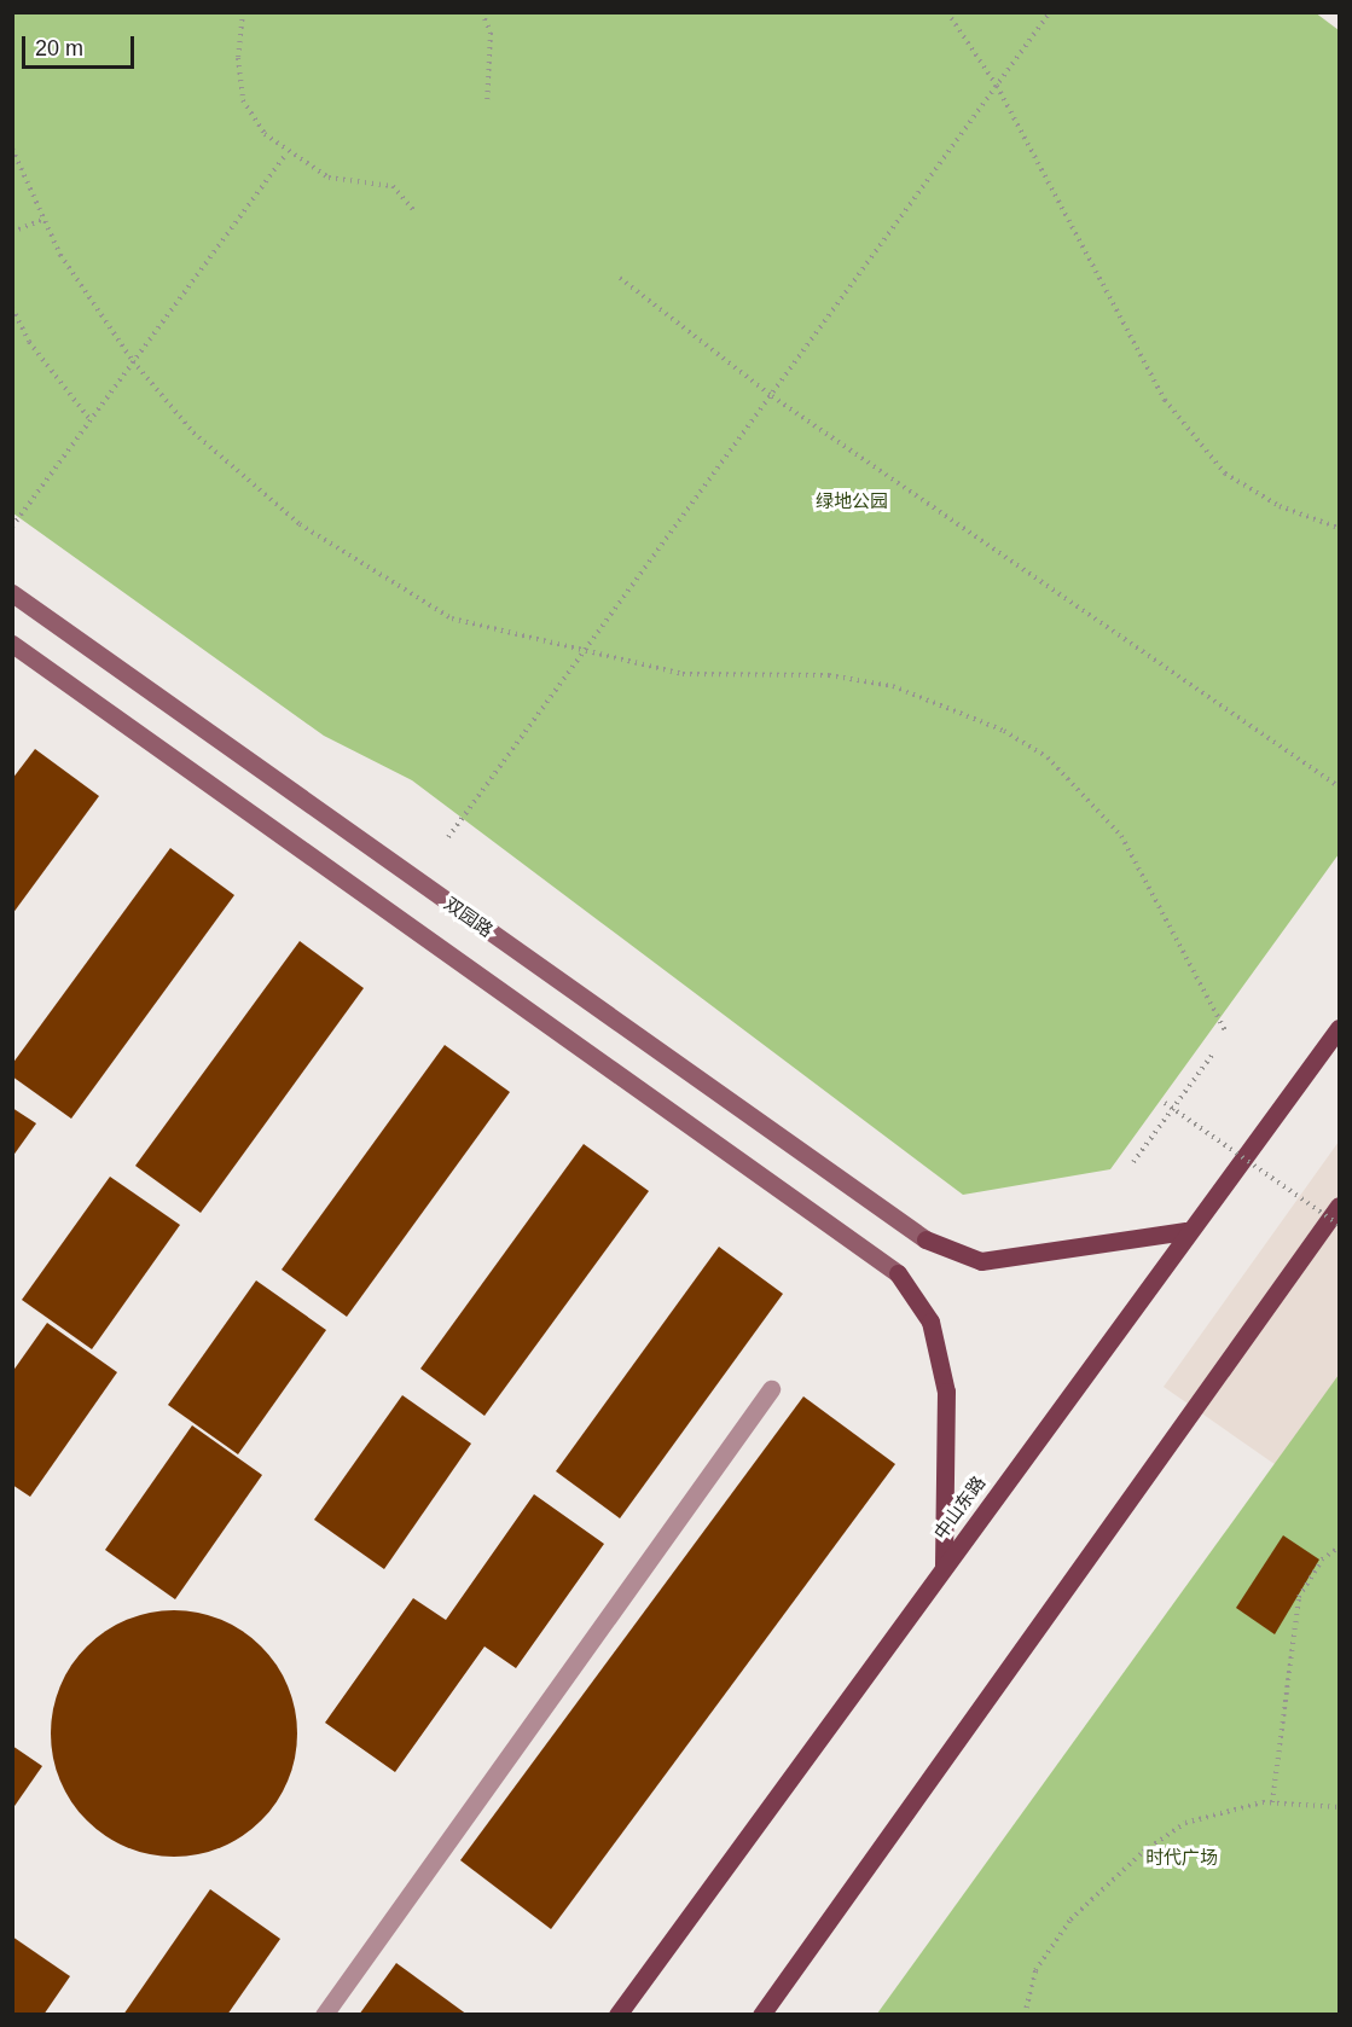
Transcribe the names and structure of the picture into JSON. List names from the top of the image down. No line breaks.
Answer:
{"streets":{"main road":["双园路","中山东路"]},"crossings":[["双园路","中山东路"]],"parks":["绿地公园","时代广场"],"scale_bar":"20 m"}
